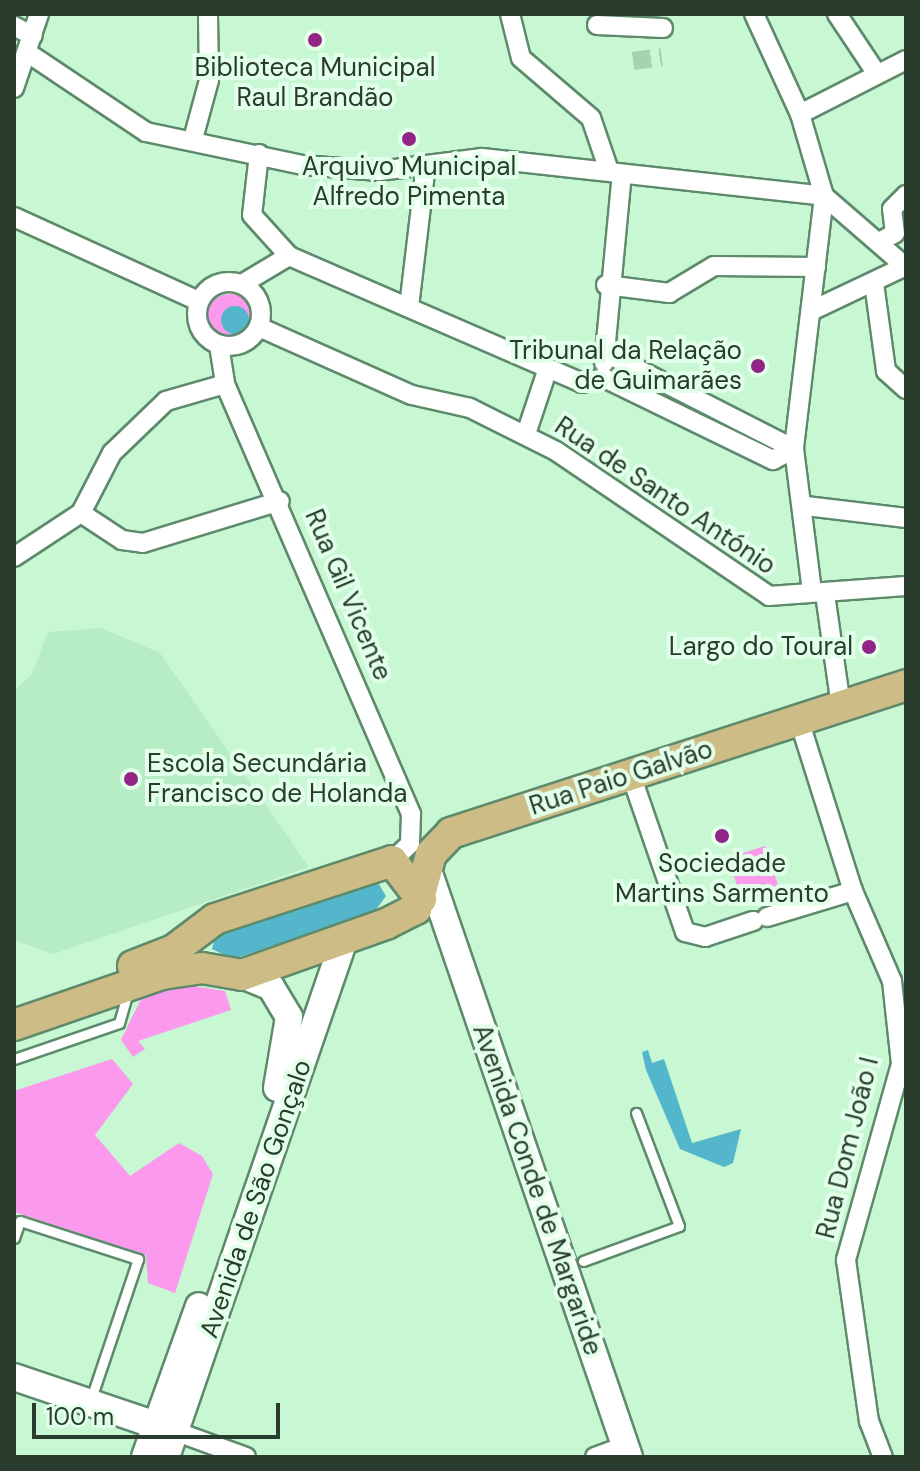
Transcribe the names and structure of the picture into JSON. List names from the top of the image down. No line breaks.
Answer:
{"streets":{"main road":["Rua Paio Galvão"],"street":["Rua de Santo António","Rua Gil Vicente","Rua Dom João I","Avenida Conde de Margaride","Avenida de São Gonçalo"]},"crossings":[["Rua de Santo António","Rua Gil Vicente"],["Rua Paio Galvão","Rua Dom João I"],["Rua Paio Galvão","Avenida Conde de Margaride"]],"places":["Biblioteca Municipal Raul Brandão","Arquivo Municipal Alfredo Pimenta","Tribunal da Relação de Guimarães","Largo do Toural","Escola Secundária Francisco de Holanda","Sociedade Martins Sarmento"],"scale_bar":"100 m"}
